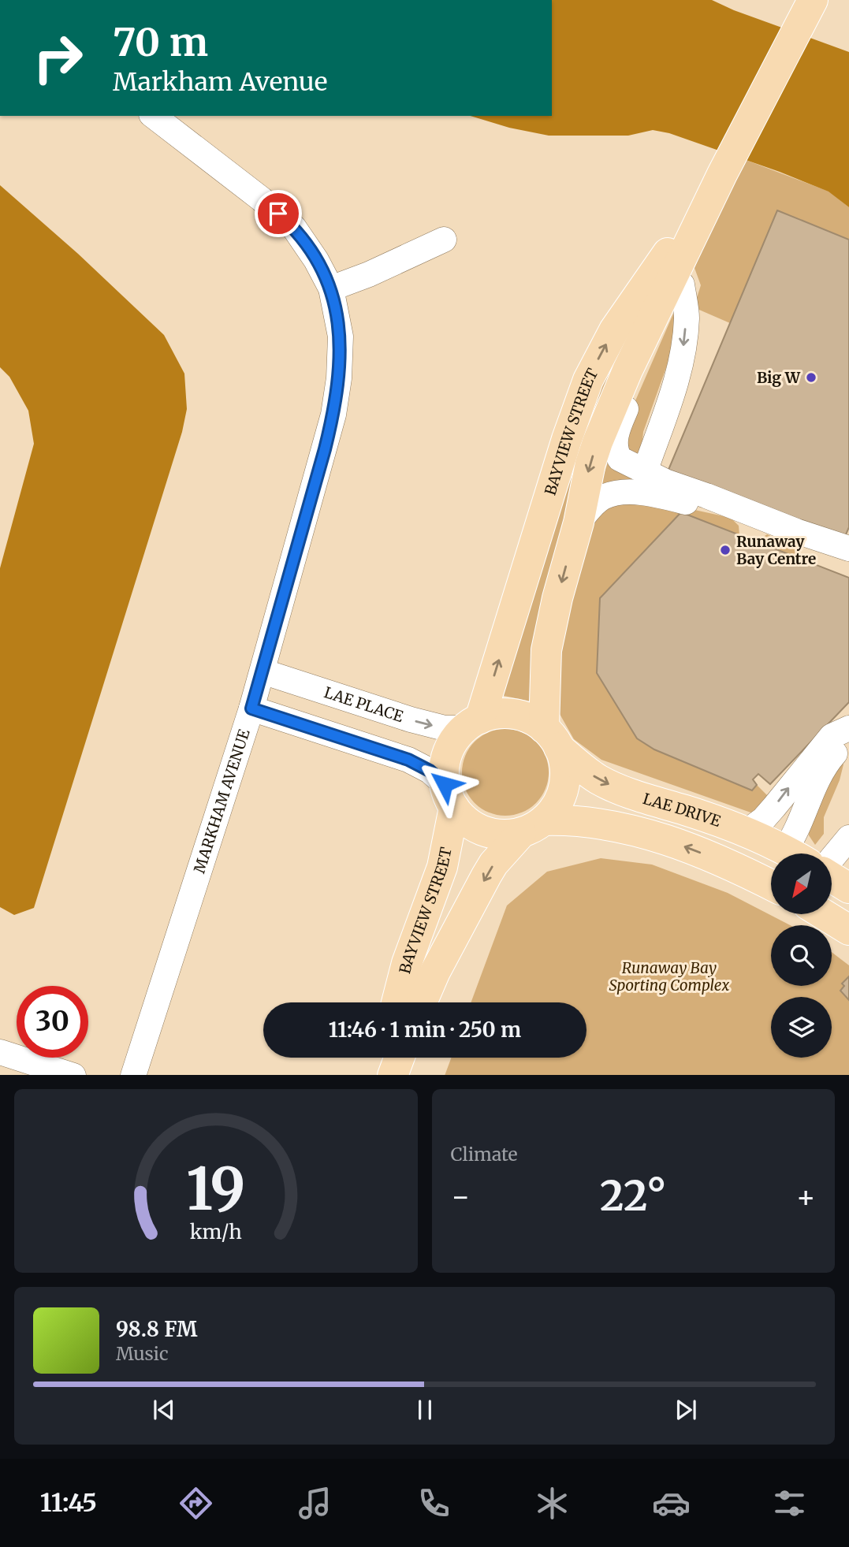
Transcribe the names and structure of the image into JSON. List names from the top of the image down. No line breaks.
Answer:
{"streets":{"main road":["BAYVIEW STREET","LAE DRIVE"],"street":["LAE PLACE","MARKHAM AVENUE"]},"crossings":[["BAYVIEW STREET","LAE PLACE"],["BAYVIEW STREET","LAE DRIVE"],["LAE PLACE","MARKHAM AVENUE"],["LAE PLACE","LAE DRIVE"]],"parks":["Runaway Bay Sporting Complex"],"places":["Big W","Runaway Bay Centre"],"north":"bottom left","page":{"turn":["70 m","Markham Avenue"],"limit":"30","trip":"11:46 · 1 min · 250 m","tile":"Climate","heat":["−","22°","+"],"song":["98.8 FM","Music"],"tabs":"11:45","gauge":["19","km/h"]}}
